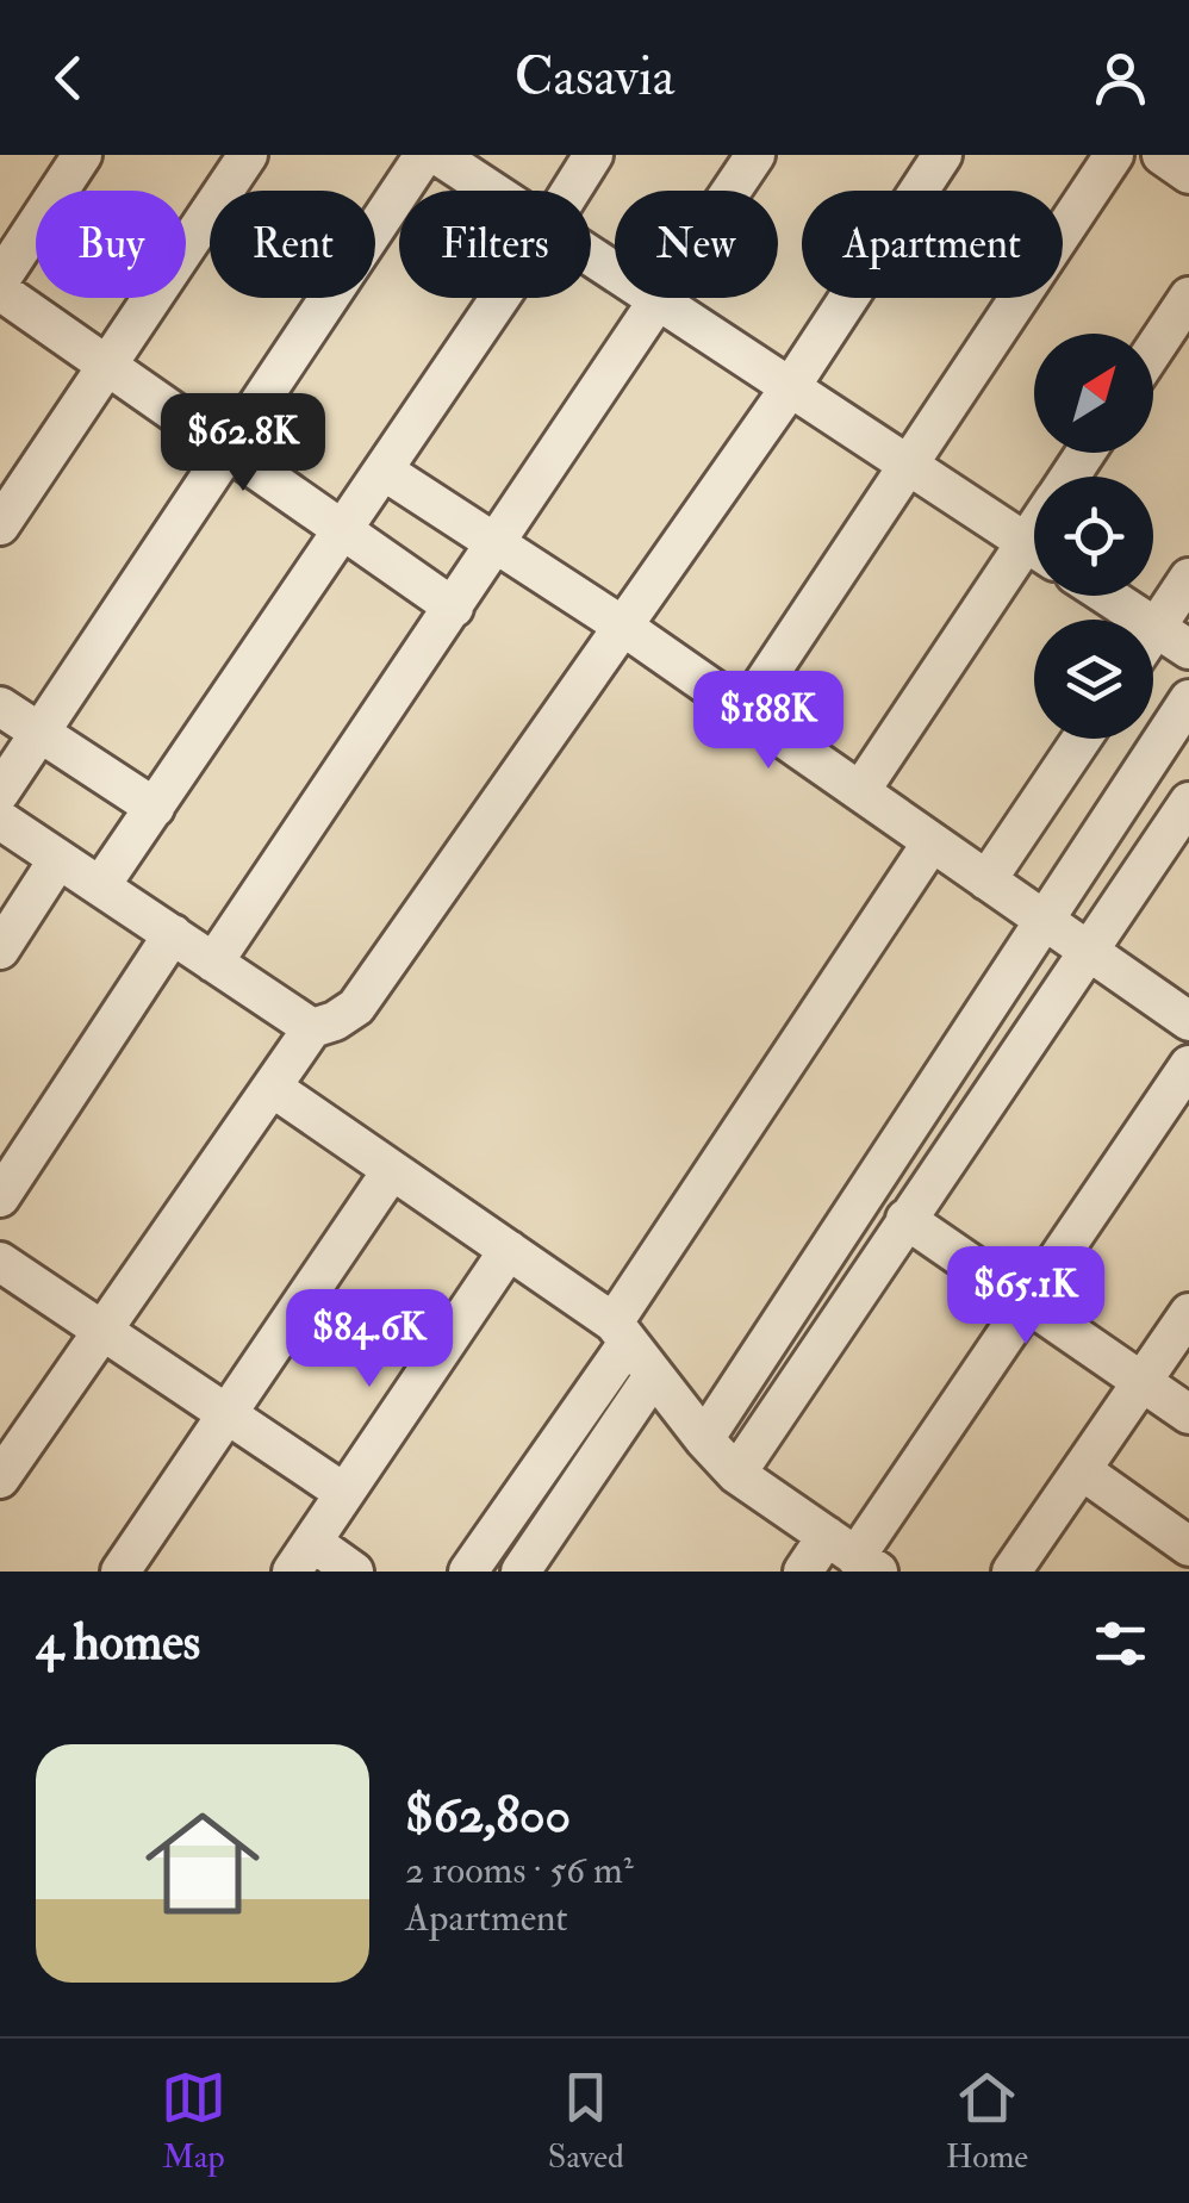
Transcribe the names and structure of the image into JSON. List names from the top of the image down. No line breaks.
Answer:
{"north":"top right","page":{"header":"Casavia","chip":["Buy","Rent","Filters","New","Apartment"],"price":["$62.8K","$188K","$65.1K","$84.6K"],"heading":"4 homes","list":[{"name":"$62,800","note":"2 rooms · 56 m² · Apartment"}],"tabs":["Map","Saved","Home"]}}
